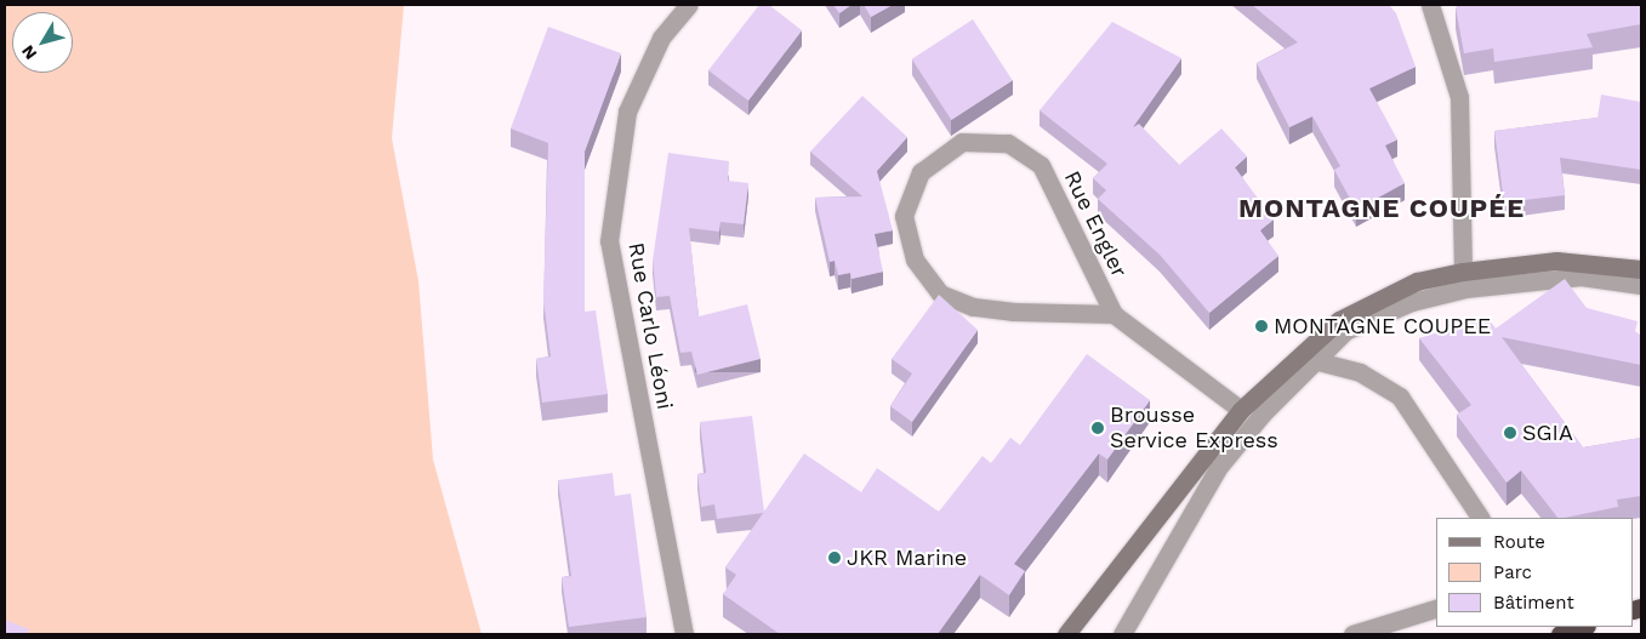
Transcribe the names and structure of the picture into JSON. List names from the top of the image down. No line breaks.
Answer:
{"streets":{"street":["Rue Engler","Rue Carlo Léoni"]},"districts":["MONTAGNE COUPÉE"],"places":["MONTAGNE COUPEE","Brousse Service Express","SGIA","JKR Marine"],"legend":["Route","Parc","Bâtiment"],"north":"bottom left"}
